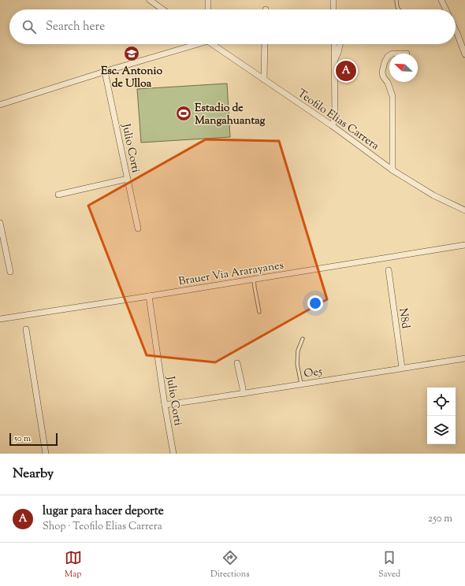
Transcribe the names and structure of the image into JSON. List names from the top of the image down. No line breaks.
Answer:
{"streets":{"street":["Teofilo Elias Carrera","Julio Corti","Brauer Via Ararayanes","N8d","Oe5"]},"crossings":[["Julio Corti","Brauer Via Ararayanes"],["Julio Corti","Oe5"],["N8d","Oe5"]],"places":{"school or university":["Esc. Antonio de Ulloa"],"sports":["Estadio de Mangahuantag"]},"scale_bar":"50 m","north":"top left","page":{"search":"Search here","pins":"A","scale":"50 m","heading":"Nearby","list":[{"mark":"A","name":"lugar para hacer deporte","note":"Shop · Teofilo Elias Carrera","value":"250 m"}],"nav":["Map","Directions","Saved"]}}
